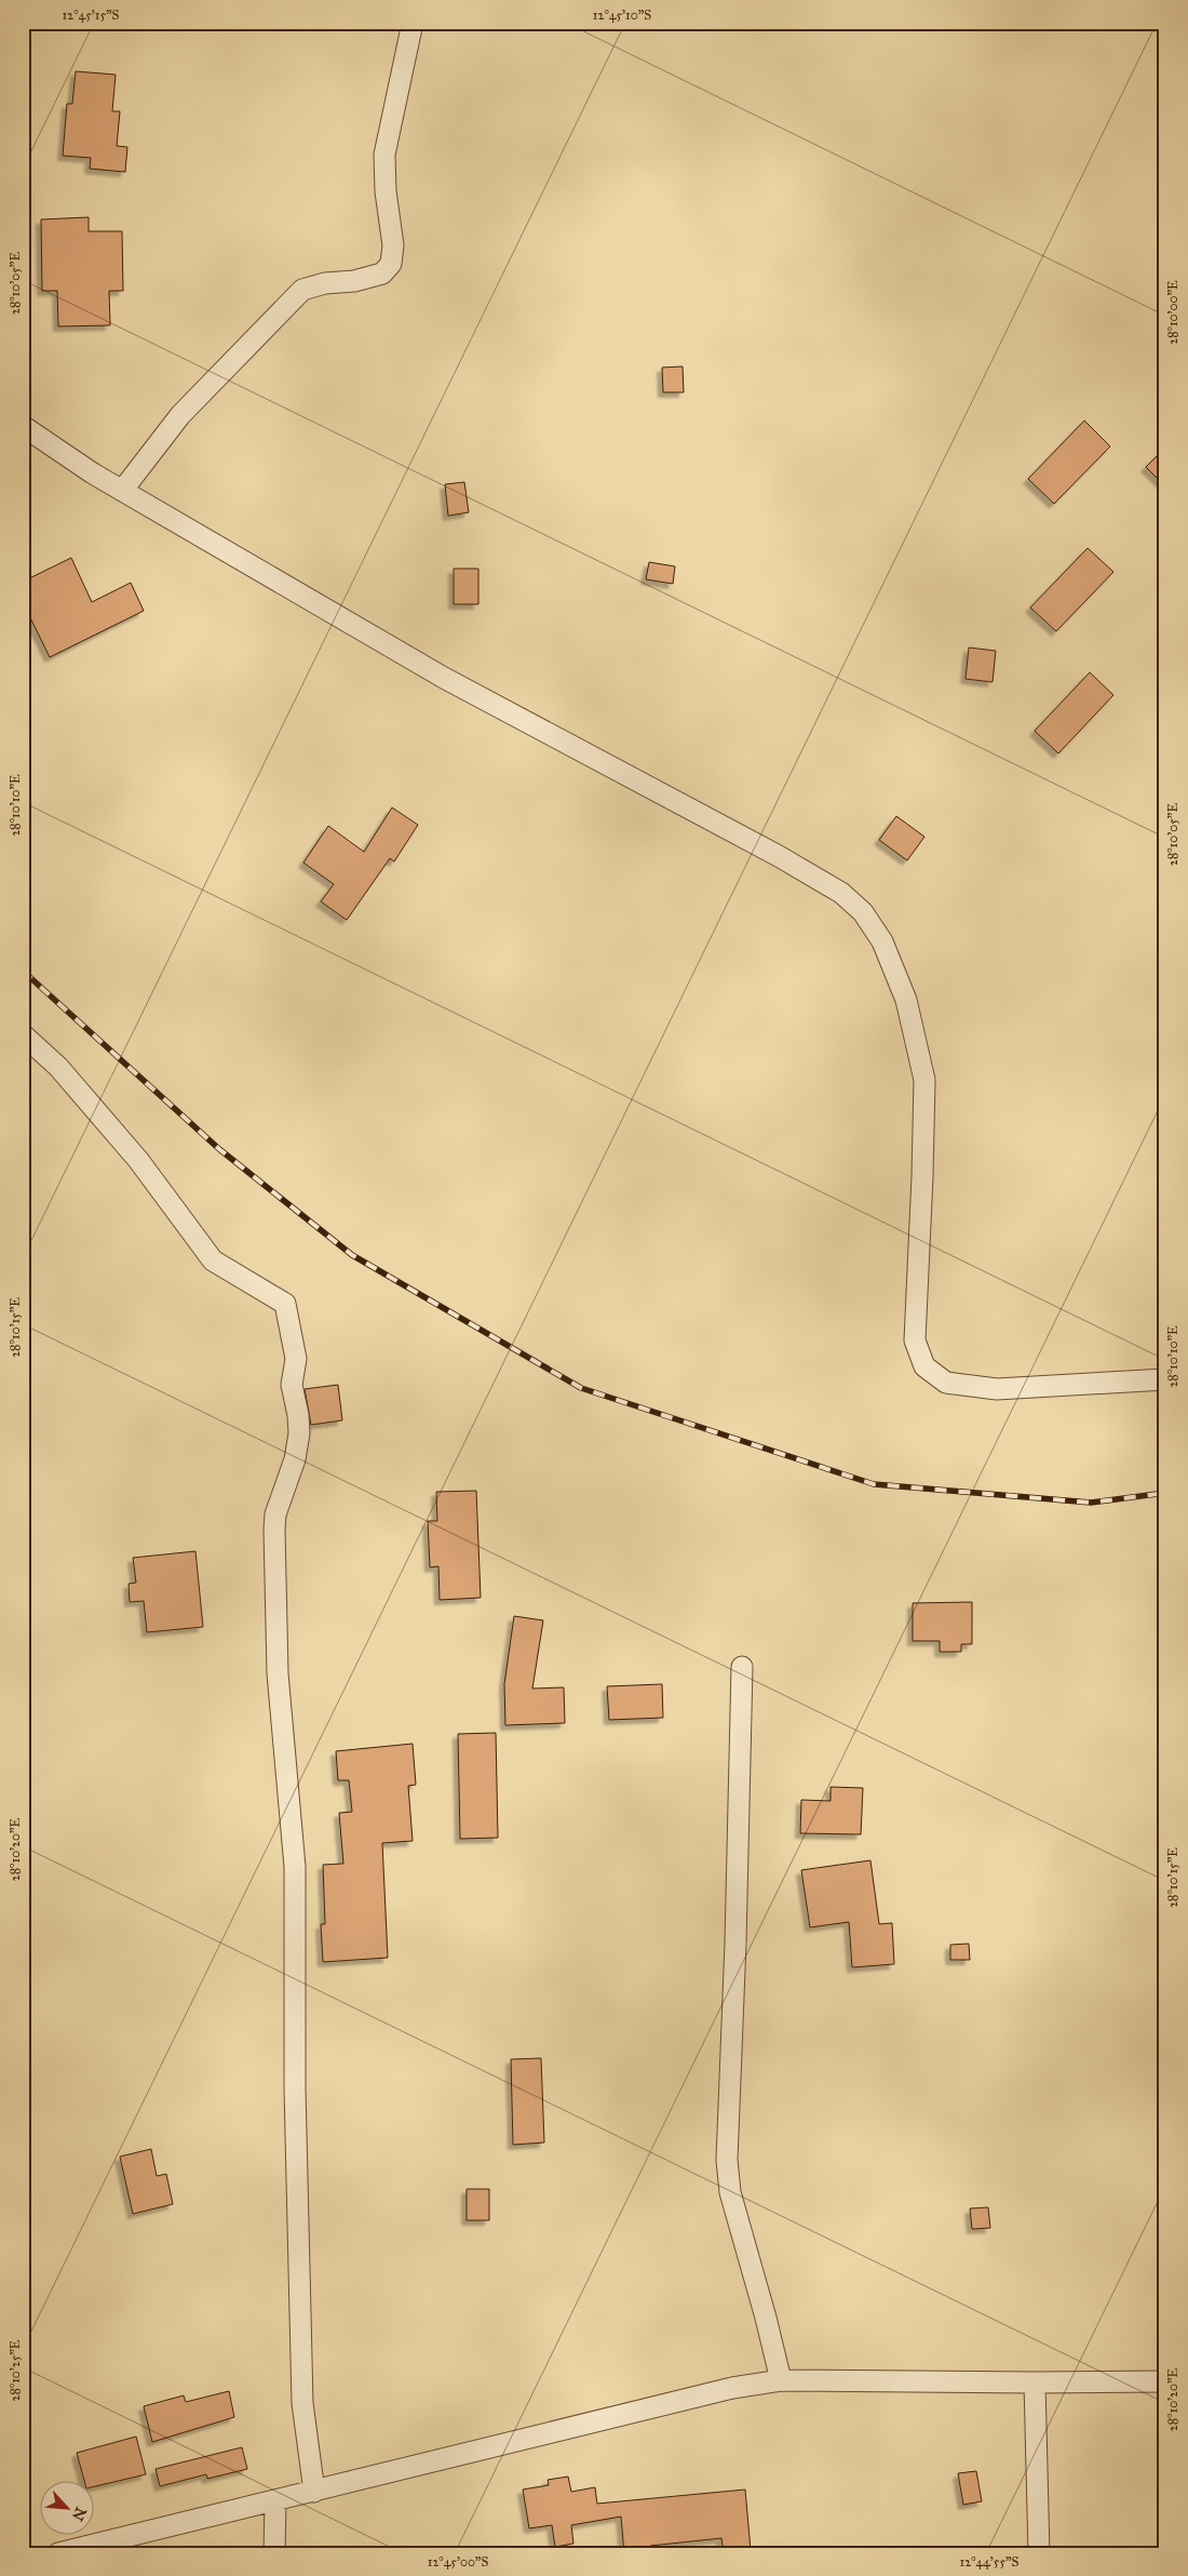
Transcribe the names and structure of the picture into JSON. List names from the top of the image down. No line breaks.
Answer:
{"north":"bottom right","coordinates":["12°45'15\"S","12°45'10\"S","28°10'05\"E","28°10'00\"E","28°10'10\"E","28°10'15\"E","28°10'20\"E","28°10'25\"E","12°45'00\"S","12°44'55\"S"]}
